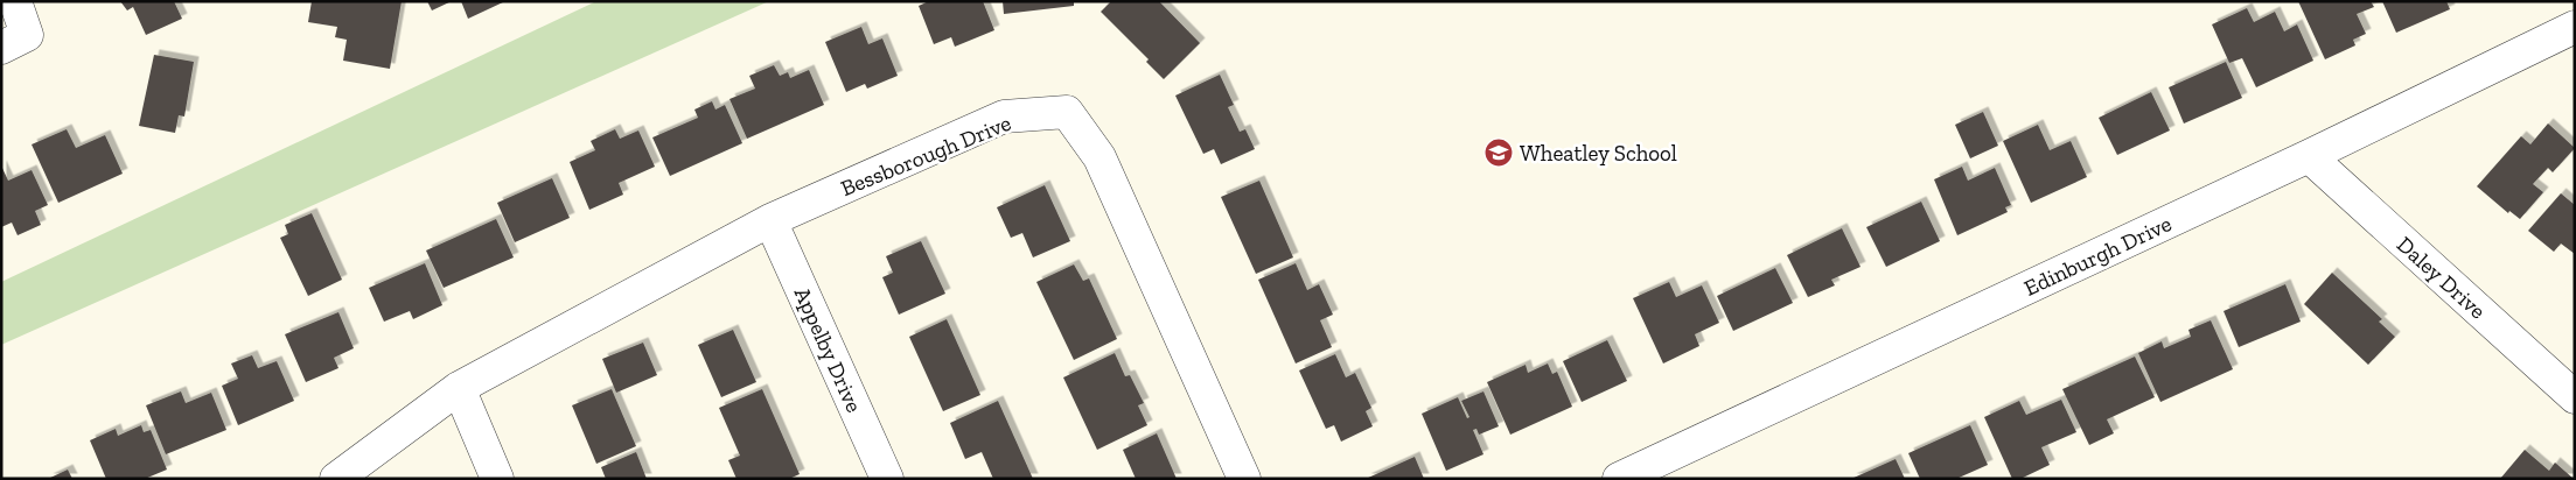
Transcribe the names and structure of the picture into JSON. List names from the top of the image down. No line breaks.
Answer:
{"streets":{"street":["Bessborough Drive","Edinburgh Drive","Daley Drive","Appelby Drive"]},"crossings":[["Bessborough Drive","Appelby Drive"],["Edinburgh Drive","Daley Drive"]],"places":{"school or university":["Wheatley School"]}}
